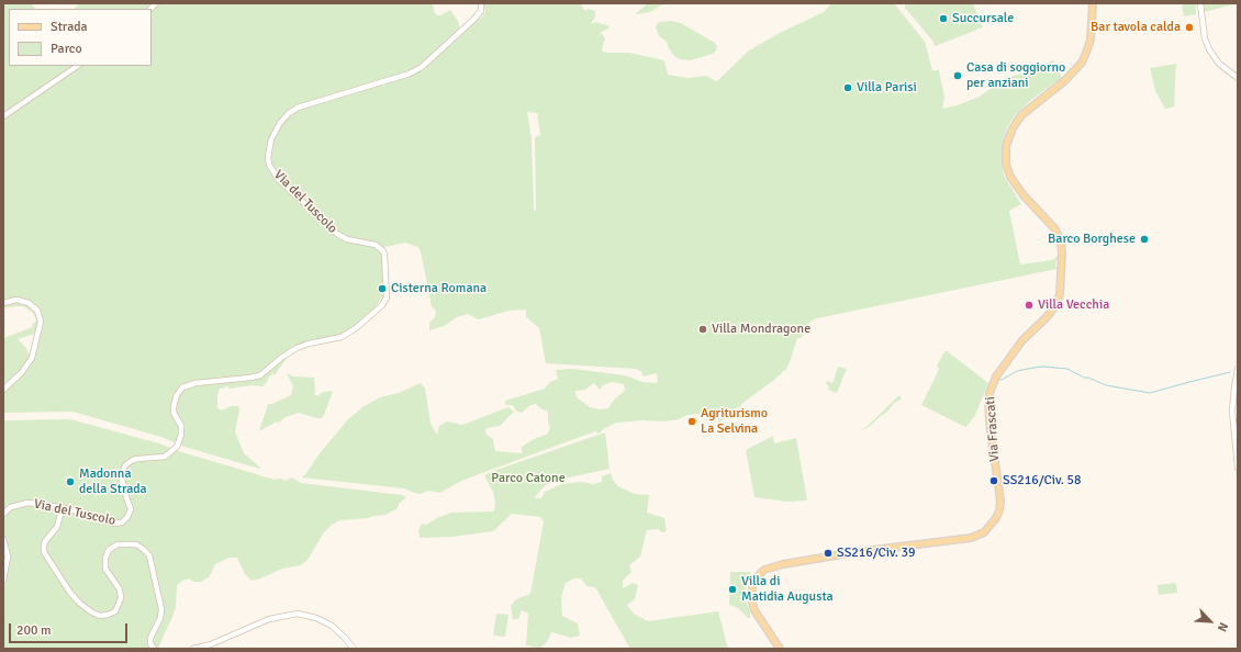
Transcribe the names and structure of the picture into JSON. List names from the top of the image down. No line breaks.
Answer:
{"streets":{"main road":["Via Frascati"],"street":["Via del Tuscolo"]},"parks":["Parco Catone"],"places":["Succursale","Bar tavola calda","Casa di soggiorno per anziani","Villa Parisi","Barco Borghese","Cisterna Romana","Villa Vecchia","Villa Mondragone","Agriturismo La Selvina","SS216/Civ. 58","Madonna della Strada","SS216/Civ. 39","Villa di Matidia Augusta"],"legend":["Strada","Parco"],"scale_bar":"200 m","north":"bottom right"}
